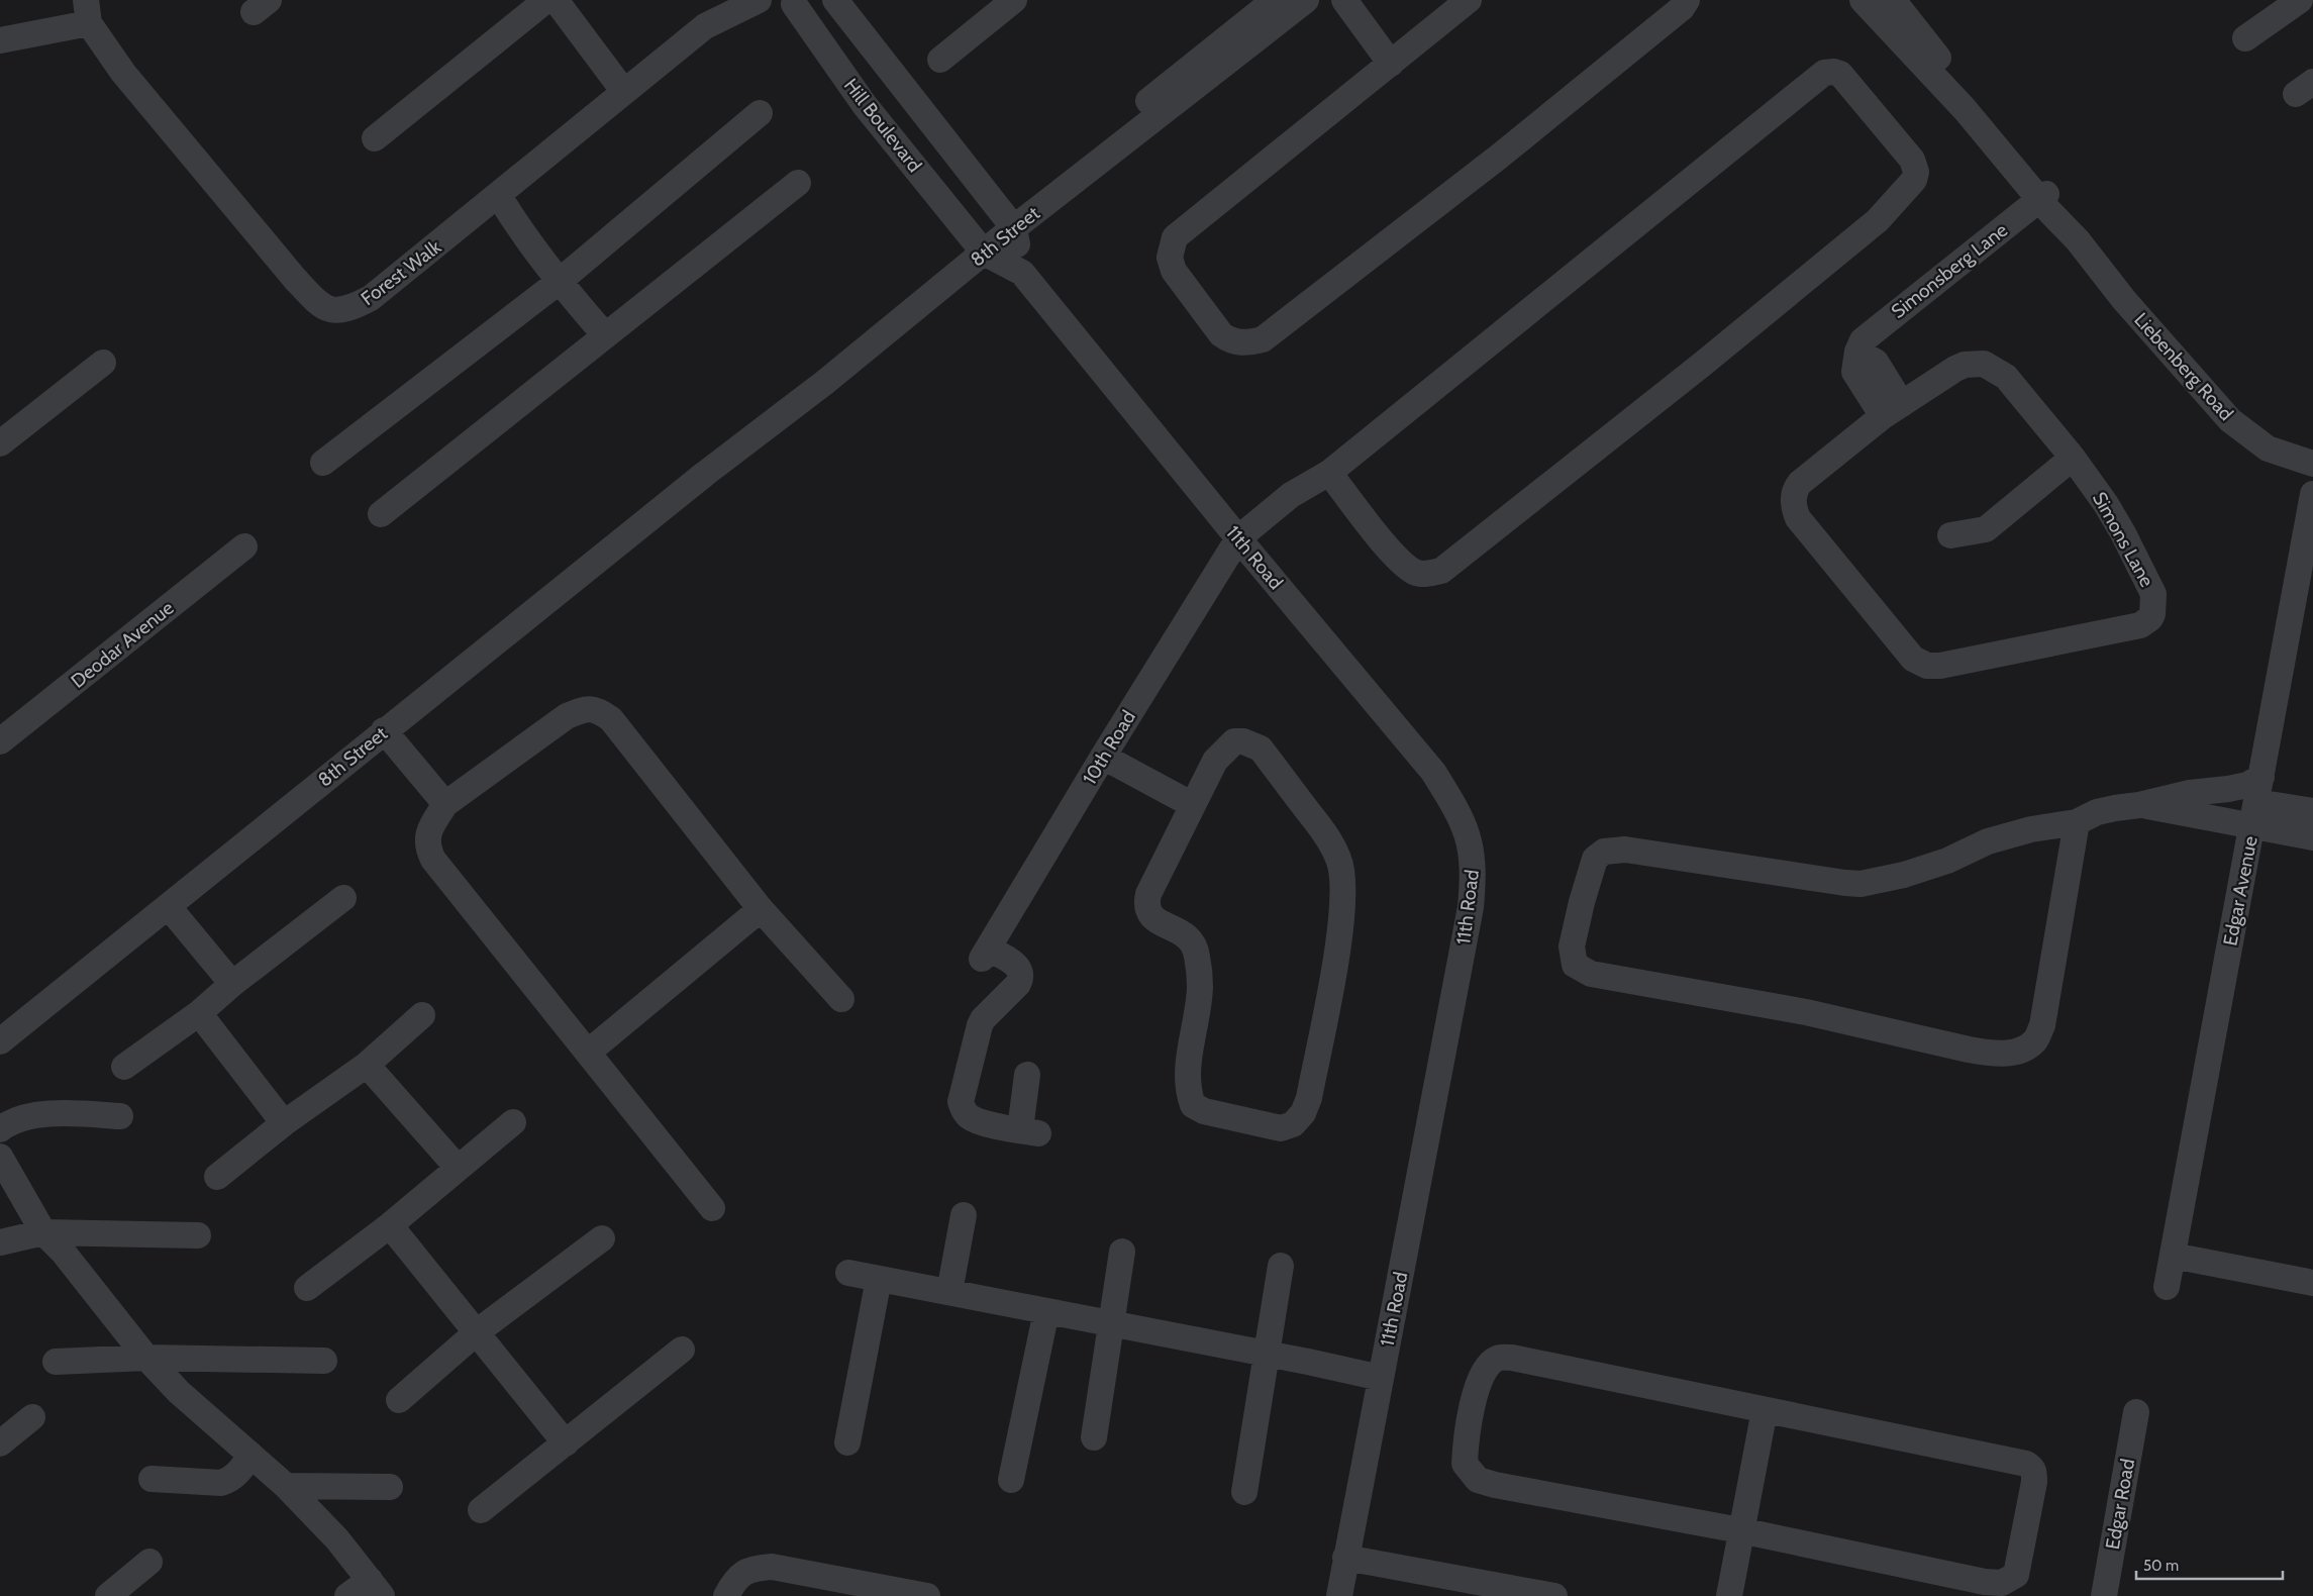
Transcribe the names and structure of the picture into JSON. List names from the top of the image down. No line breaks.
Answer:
{"streets":{"street":["Hill Boulevard","8th Street","Simonsberg Lane","Forest Walk","Liebenberg Road","Simons Lane","11th Road","Deodar Avenue","10th Road","Edgar Avenue","Edgar Road"]},"crossings":[["Hill Boulevard","8th Street"],["Hill Boulevard","11th Road"],["8th Street","11th Road"],["Simonsberg Lane","Liebenberg Road"],["Simonsberg Lane","Simons Lane"],["11th Road","10th Road"]],"scale_bar":"50 m"}
